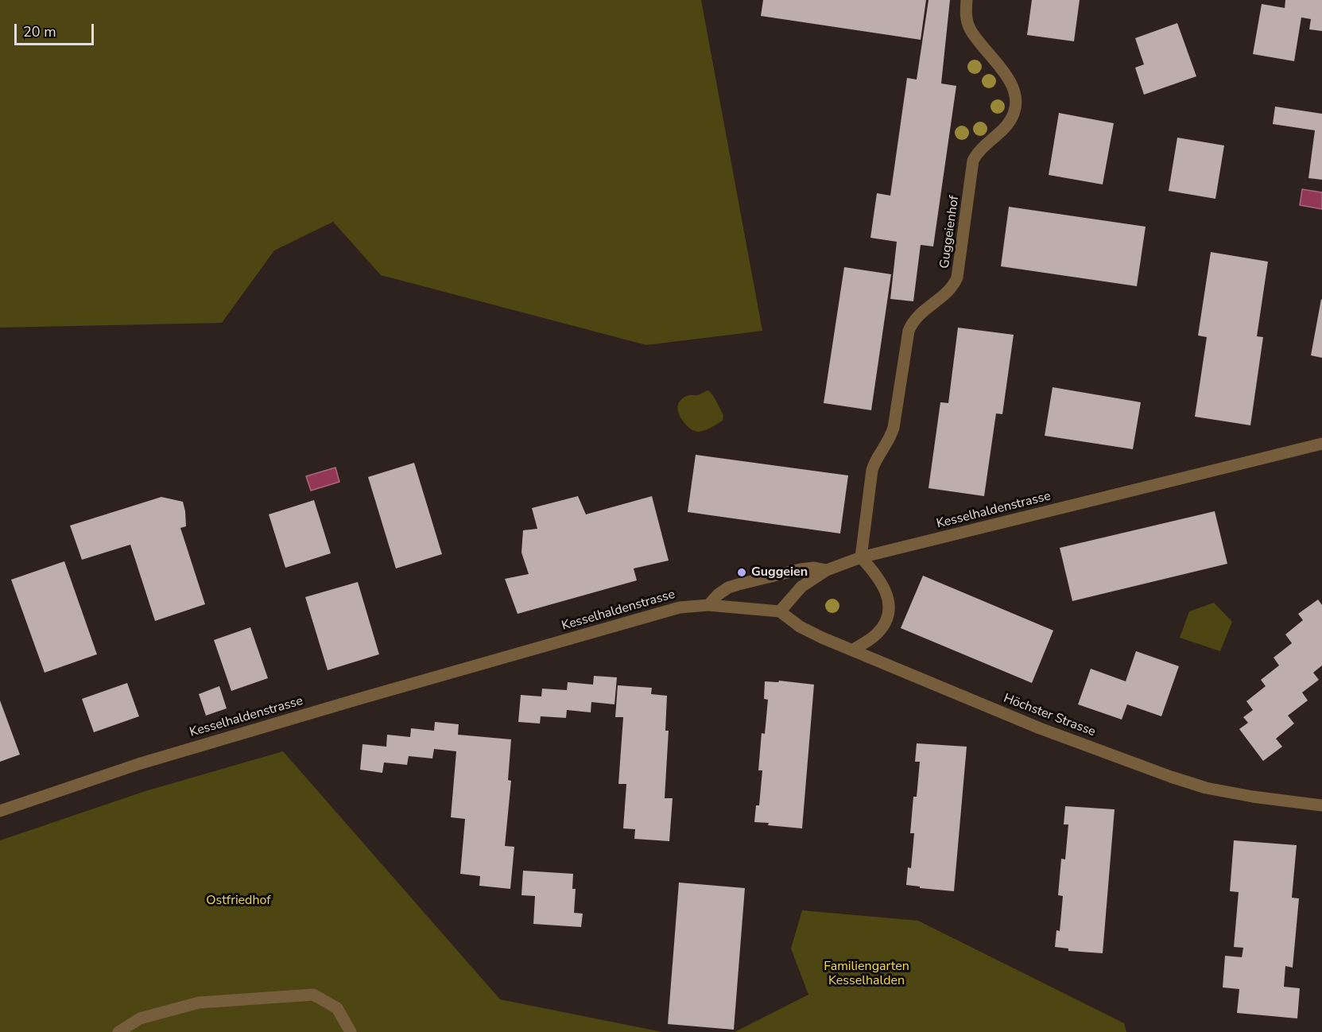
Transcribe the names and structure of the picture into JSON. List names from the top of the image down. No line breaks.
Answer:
{"streets":{"street":["Guggeienhof","Kesselhaldenstrasse","Höchster Strasse"]},"crossings":[["Guggeienhof","Kesselhaldenstrasse"],["Guggeienhof","Höchster Strasse"],["Kesselhaldenstrasse","Höchster Strasse"]],"parks":["Ostfriedhof","Familiengarten Kesselhalden"],"places":["Guggeien"],"scale_bar":"20 m"}
